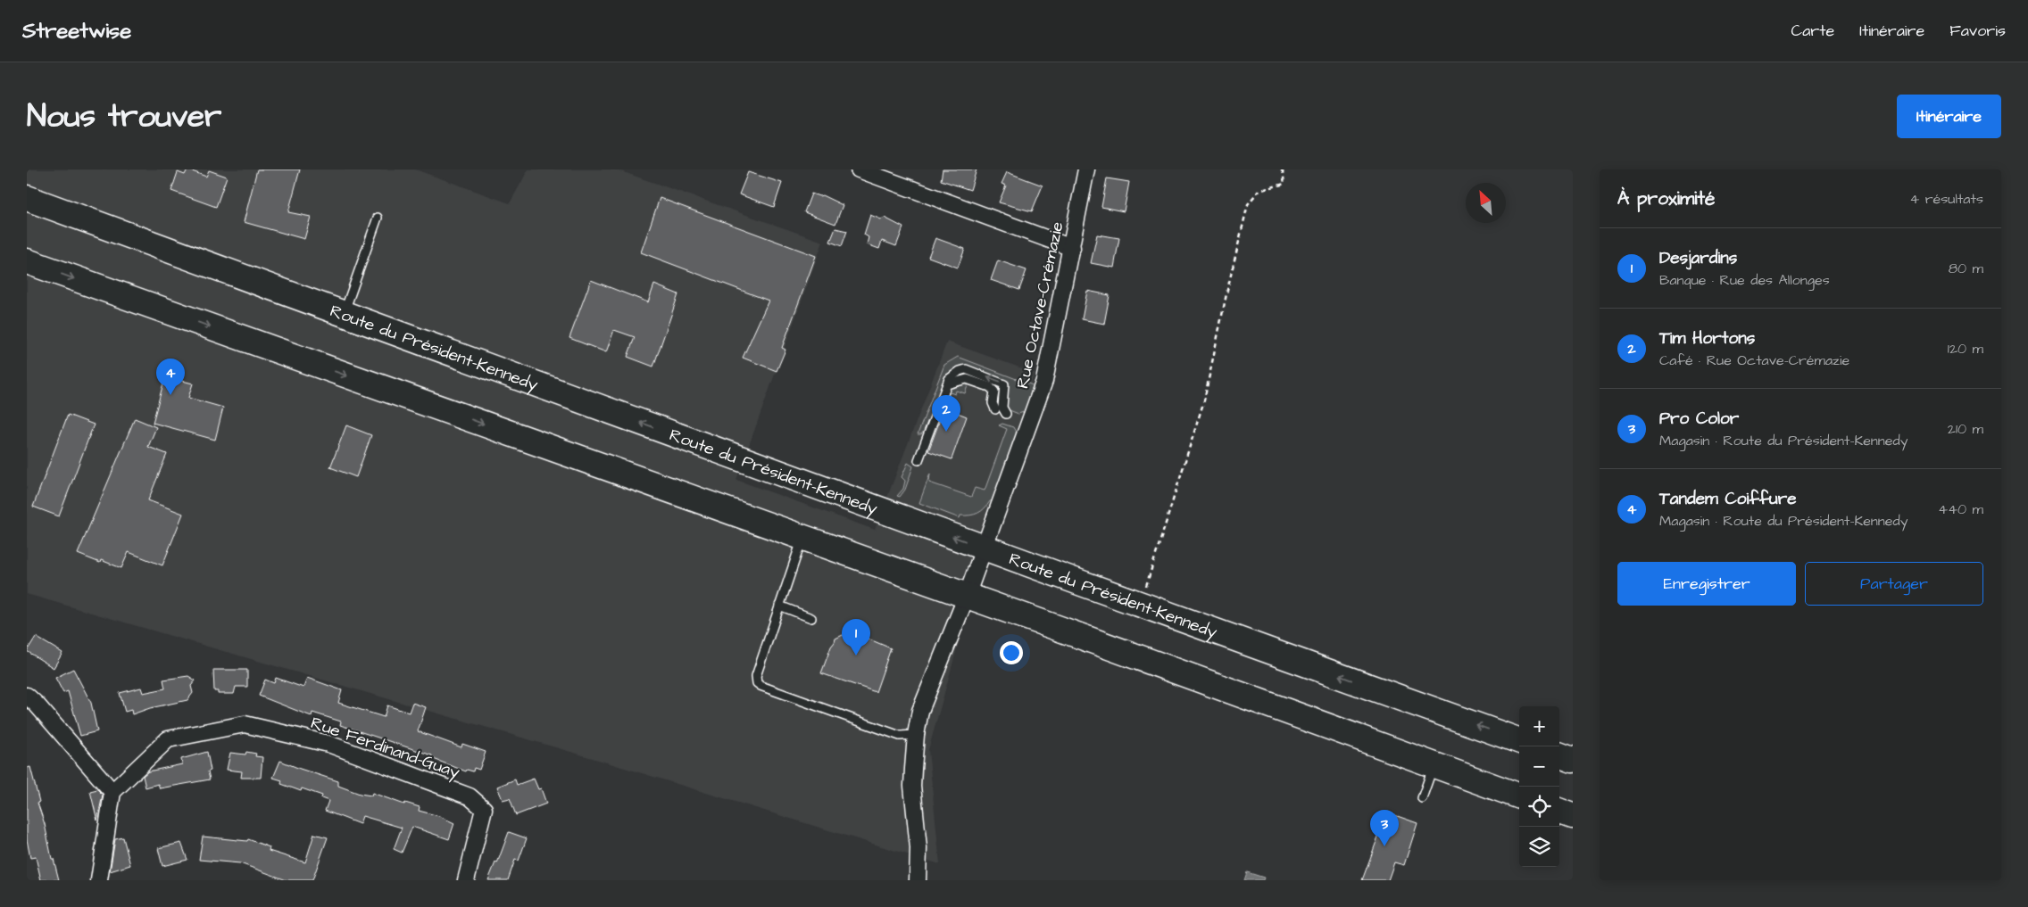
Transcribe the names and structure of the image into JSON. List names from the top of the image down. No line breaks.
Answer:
{"streets":{"main road":["Route du Président-Kennedy"],"street":["Rue Octave-Crémazie","Rue Ferdinand-Guay"]},"crossings":[["Rue Octave-Crémazie","Route du Président-Kennedy"]],"north":"top left","page":{"header":"Streetwise","nav":["Carte","Itinéraire","Favoris"],"title":"Nous trouver","buttons":["Itinéraire",["Enregistrer","Partager"]],"heading":["À proximité","4 résultats"],"list":[{"mark":"1","name":"Desjardins","note":"Banque · Rue des Allonges","value":"80 m"},{"mark":"2","name":"Tim Hortons","note":"Café · Rue Octave-Crémazie","value":"120 m"},{"mark":"3","name":"Pro Color","note":"Magasin · Route du Président-Kennedy","value":"210 m"},{"mark":"4","name":"Tandem Coiffure","note":"Magasin · Route du Président-Kennedy","value":"440 m"}],"pins":["4","2","1","3"],"map_buttons":["+","−"]}}
